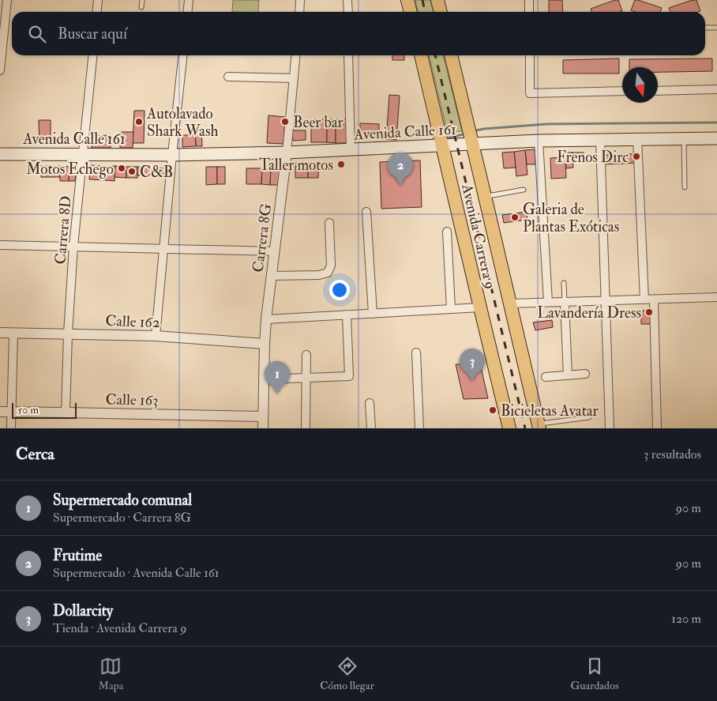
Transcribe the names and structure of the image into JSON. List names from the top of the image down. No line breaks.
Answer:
{"streets":{"main road":["Avenida Calle 161","Avenida Carrera 9"],"street":["Carrera 8D","Carrera 8G","Calle 162","Calle 163"]},"crossings":[["Avenida Calle 161","Carrera 8D"],["Avenida Calle 161","Avenida Carrera 9"],["Avenida Calle 161","Carrera 8G"],["Carrera 8D","Calle 162"],["Carrera 8D","Calle 163"],["Carrera 8G","Calle 162"],["Carrera 8G","Calle 163"]],"places":["Autolavado Shark Wash","Beer bar","Frenos Dirc","Taller motos","Motos Echego","C&B","Galeria de Plantas Exóticas","Lavandería Dress","Bicieletas Avatar"],"scale_bar":"50 m","north":"bottom","page":{"search":"Buscar aquí","pins":["2","3","1"],"scale":"50 m","heading":["Cerca","3 resultados"],"list":[{"mark":"1","name":"Supermercado comunal","note":"Supermercado · Carrera 8G","value":"90 m"},{"mark":"2","name":"Frutime","note":"Supermercado · Avenida Calle 161","value":"90 m"},{"mark":"3","name":"Dollarcity","note":"Tienda · Avenida Carrera 9","value":"120 m"}],"nav":["Mapa","Cómo llegar","Guardados"]}}
